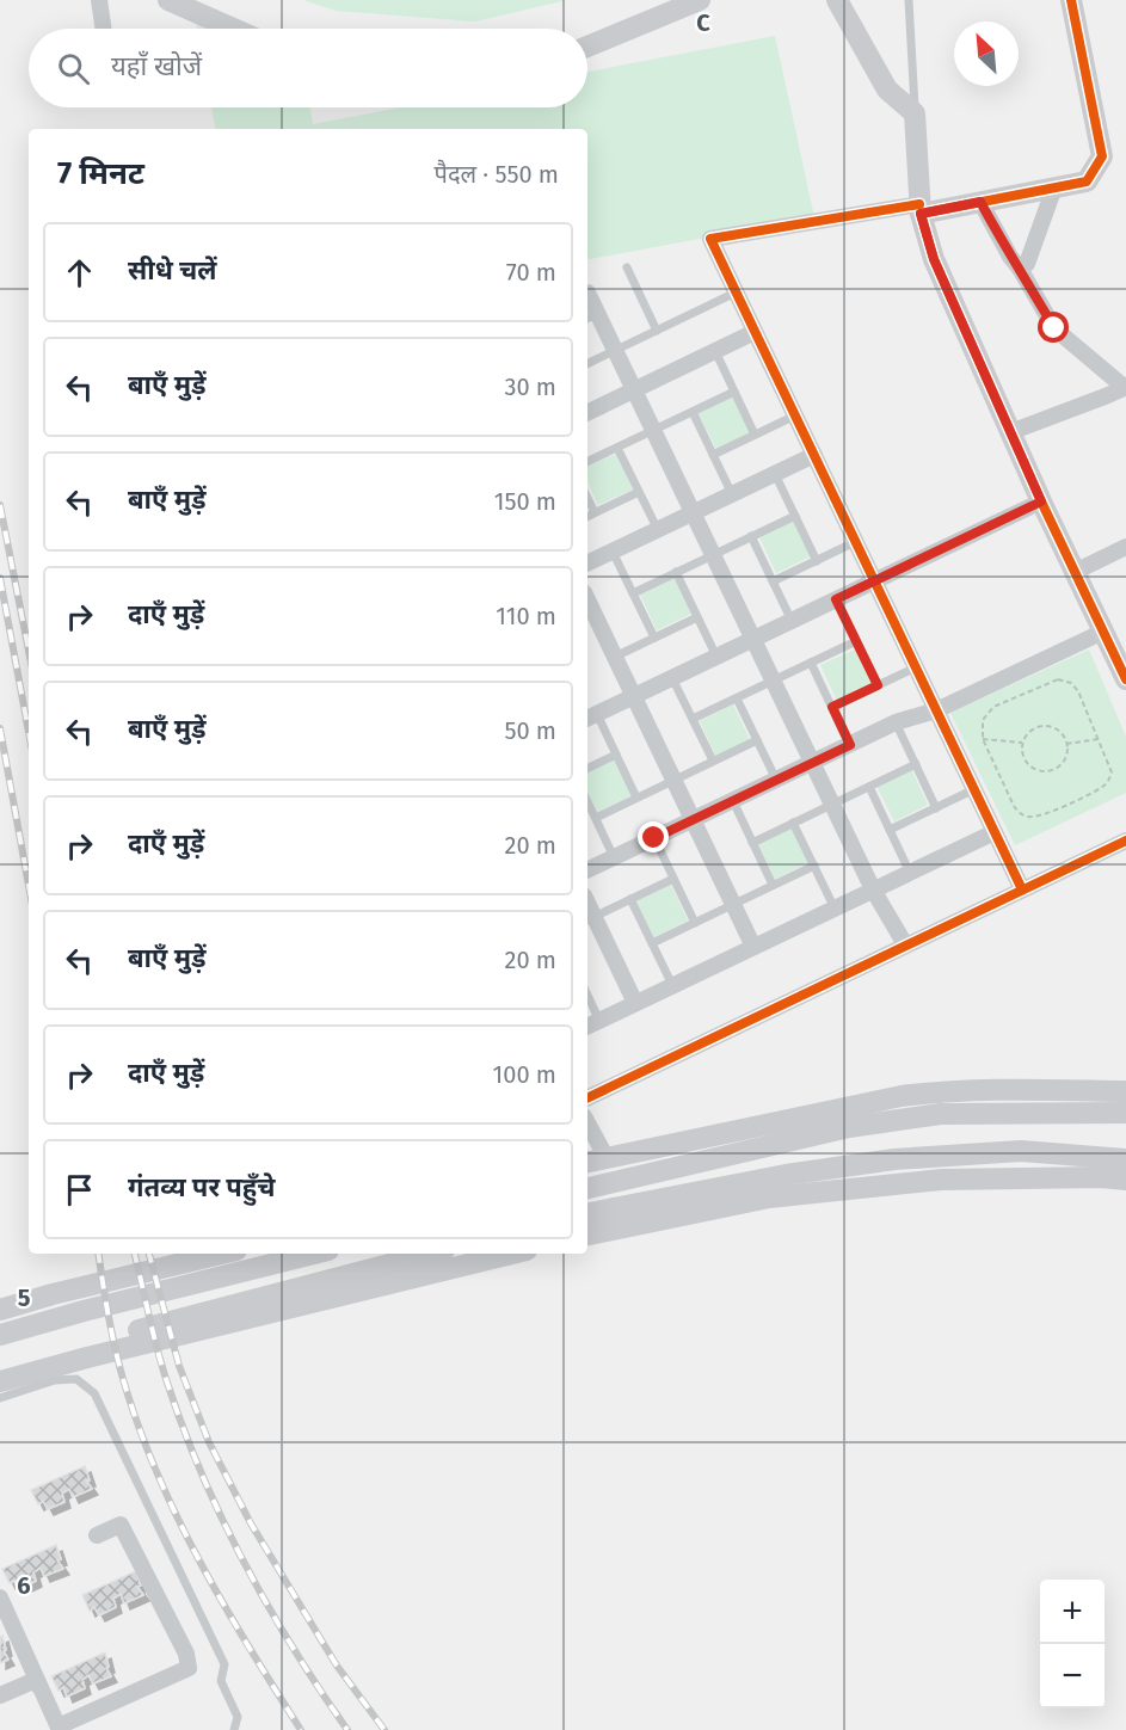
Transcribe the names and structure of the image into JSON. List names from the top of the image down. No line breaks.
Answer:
{"north":"top left","page":{"search":"यहाँ खोजें","heading":["7 मिनट","पैदल · 550 m"],"list":[["सीधे चलें","70 m"],["बाएँ मुड़ें","30 m"],["बाएँ मुड़ें","150 m"],["दाएँ मुड़ें","110 m"],["बाएँ मुड़ें","50 m"],["दाएँ मुड़ें","20 m"],["बाएँ मुड़ें","20 m"],["दाएँ मुड़ें","100 m"],"गंतव्य पर पहुँचे"],"map_buttons":["+","−"]},"grid":{"columns":["C"],"rows":["5","6"]}}
